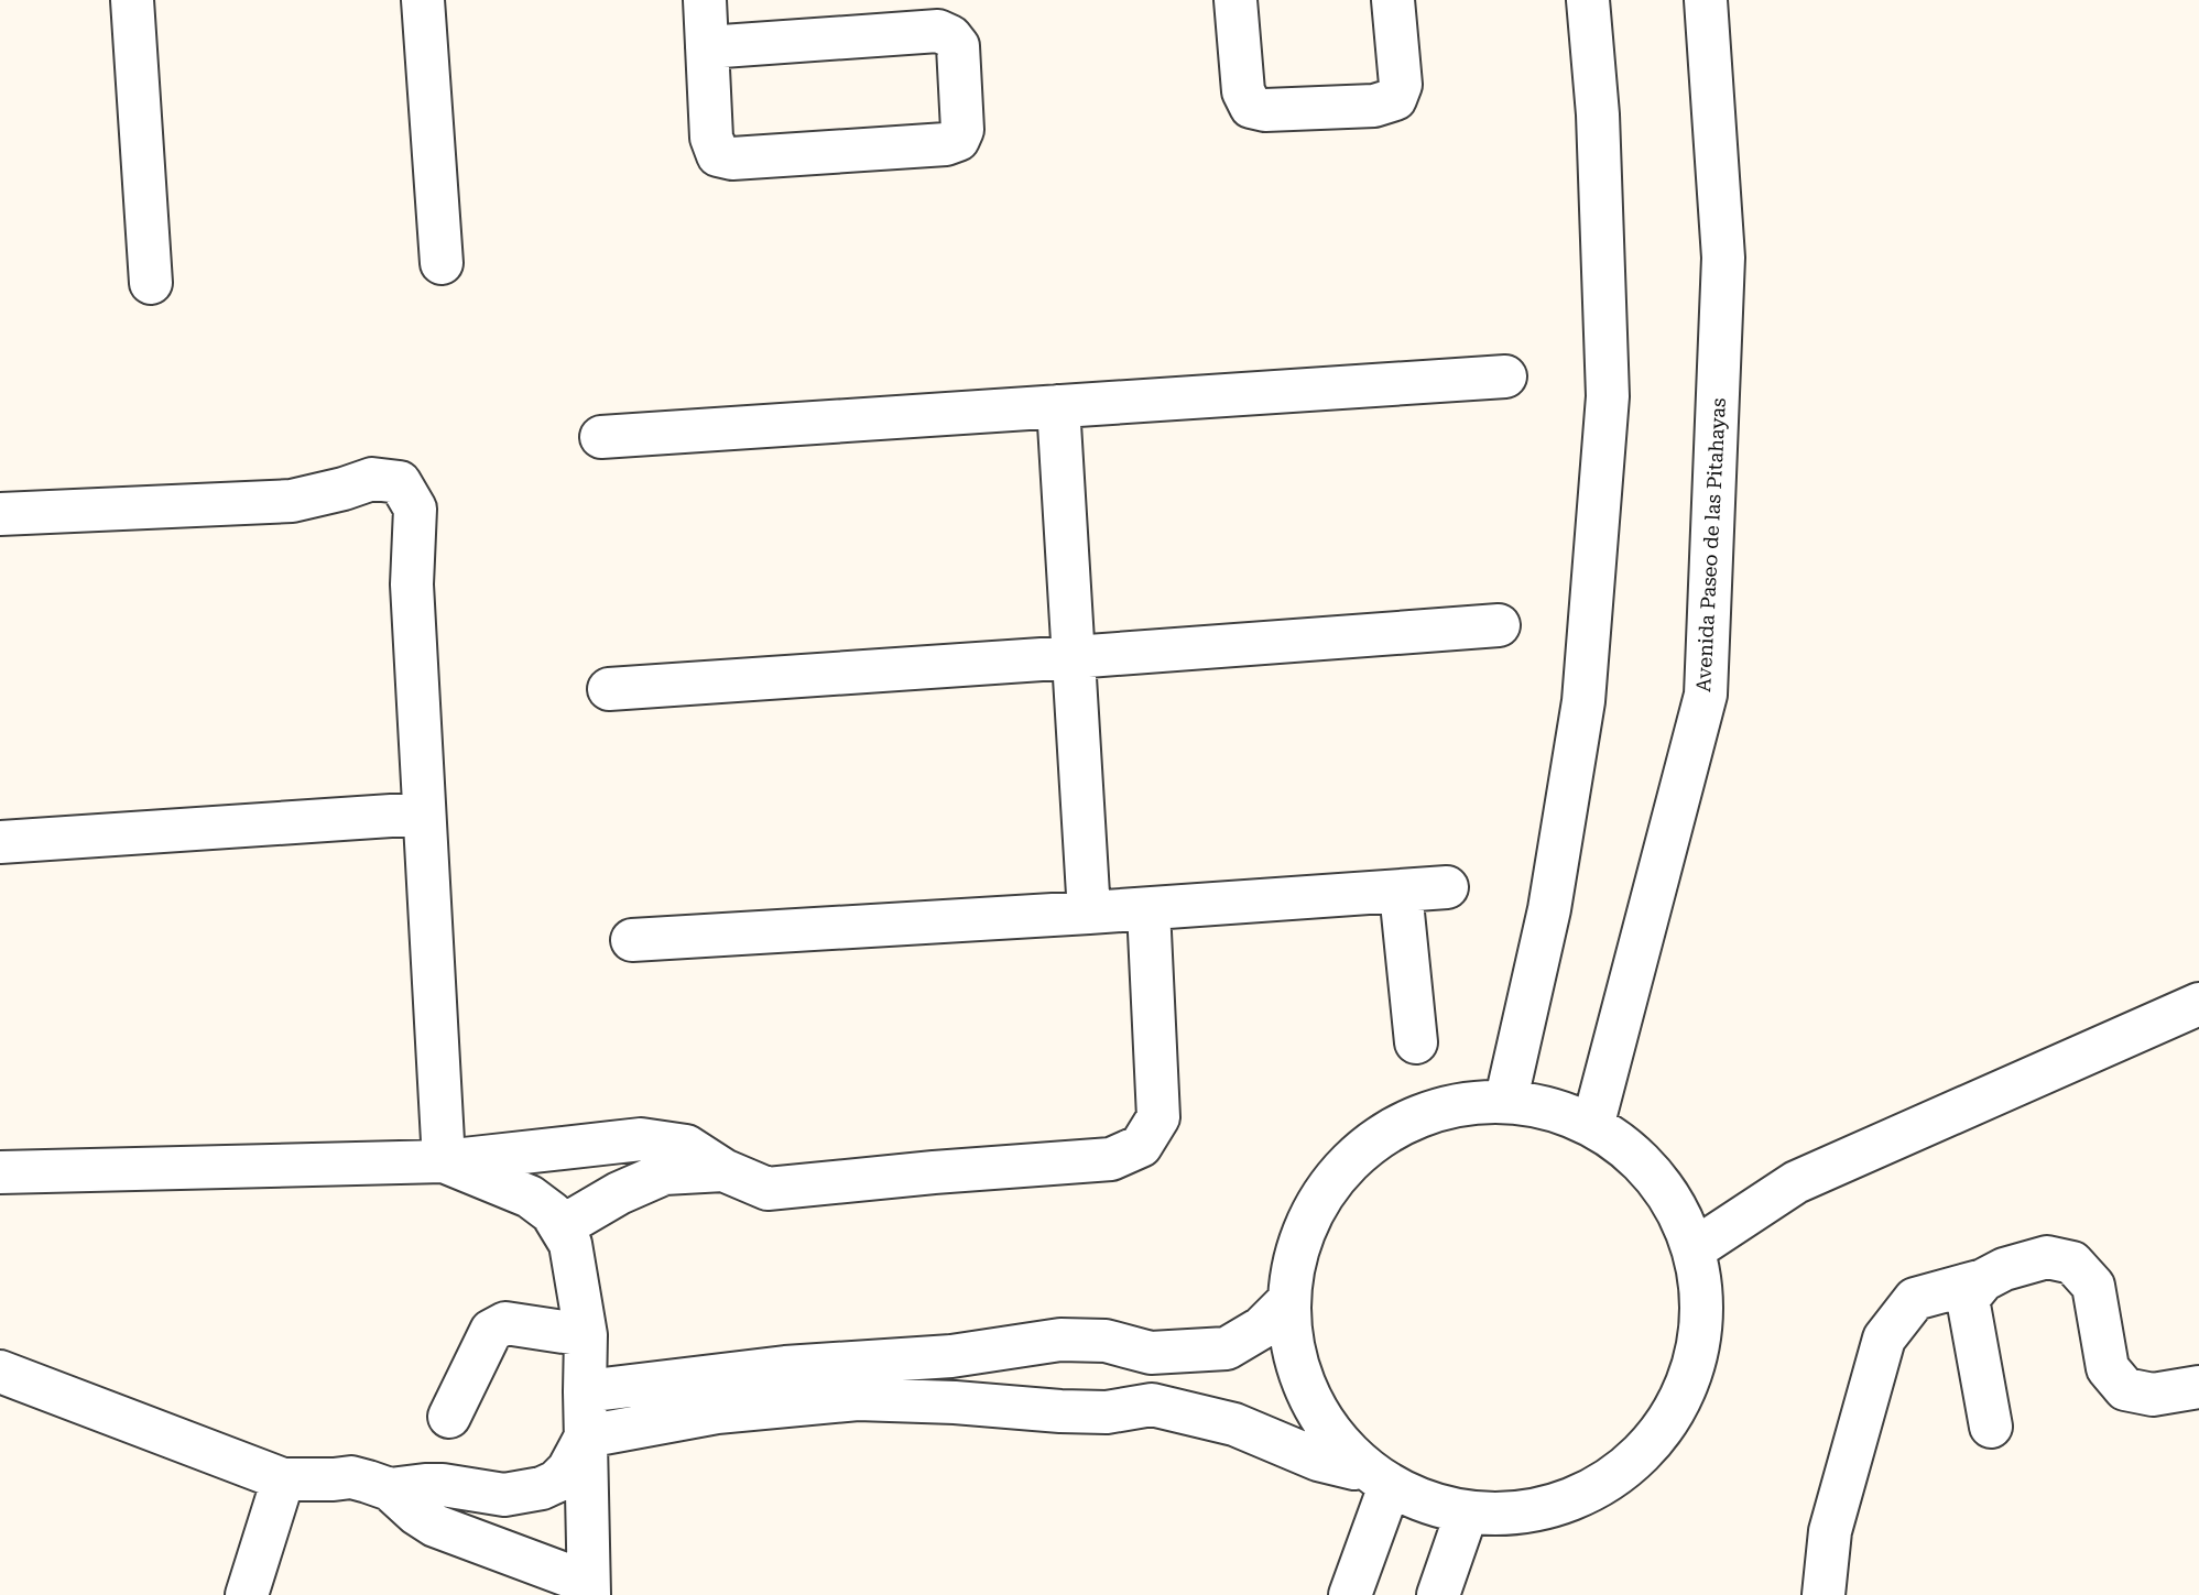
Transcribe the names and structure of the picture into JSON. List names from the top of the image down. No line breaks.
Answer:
{"streets":{"street":["Avenida Paseo de las Pitahayas"]}}
